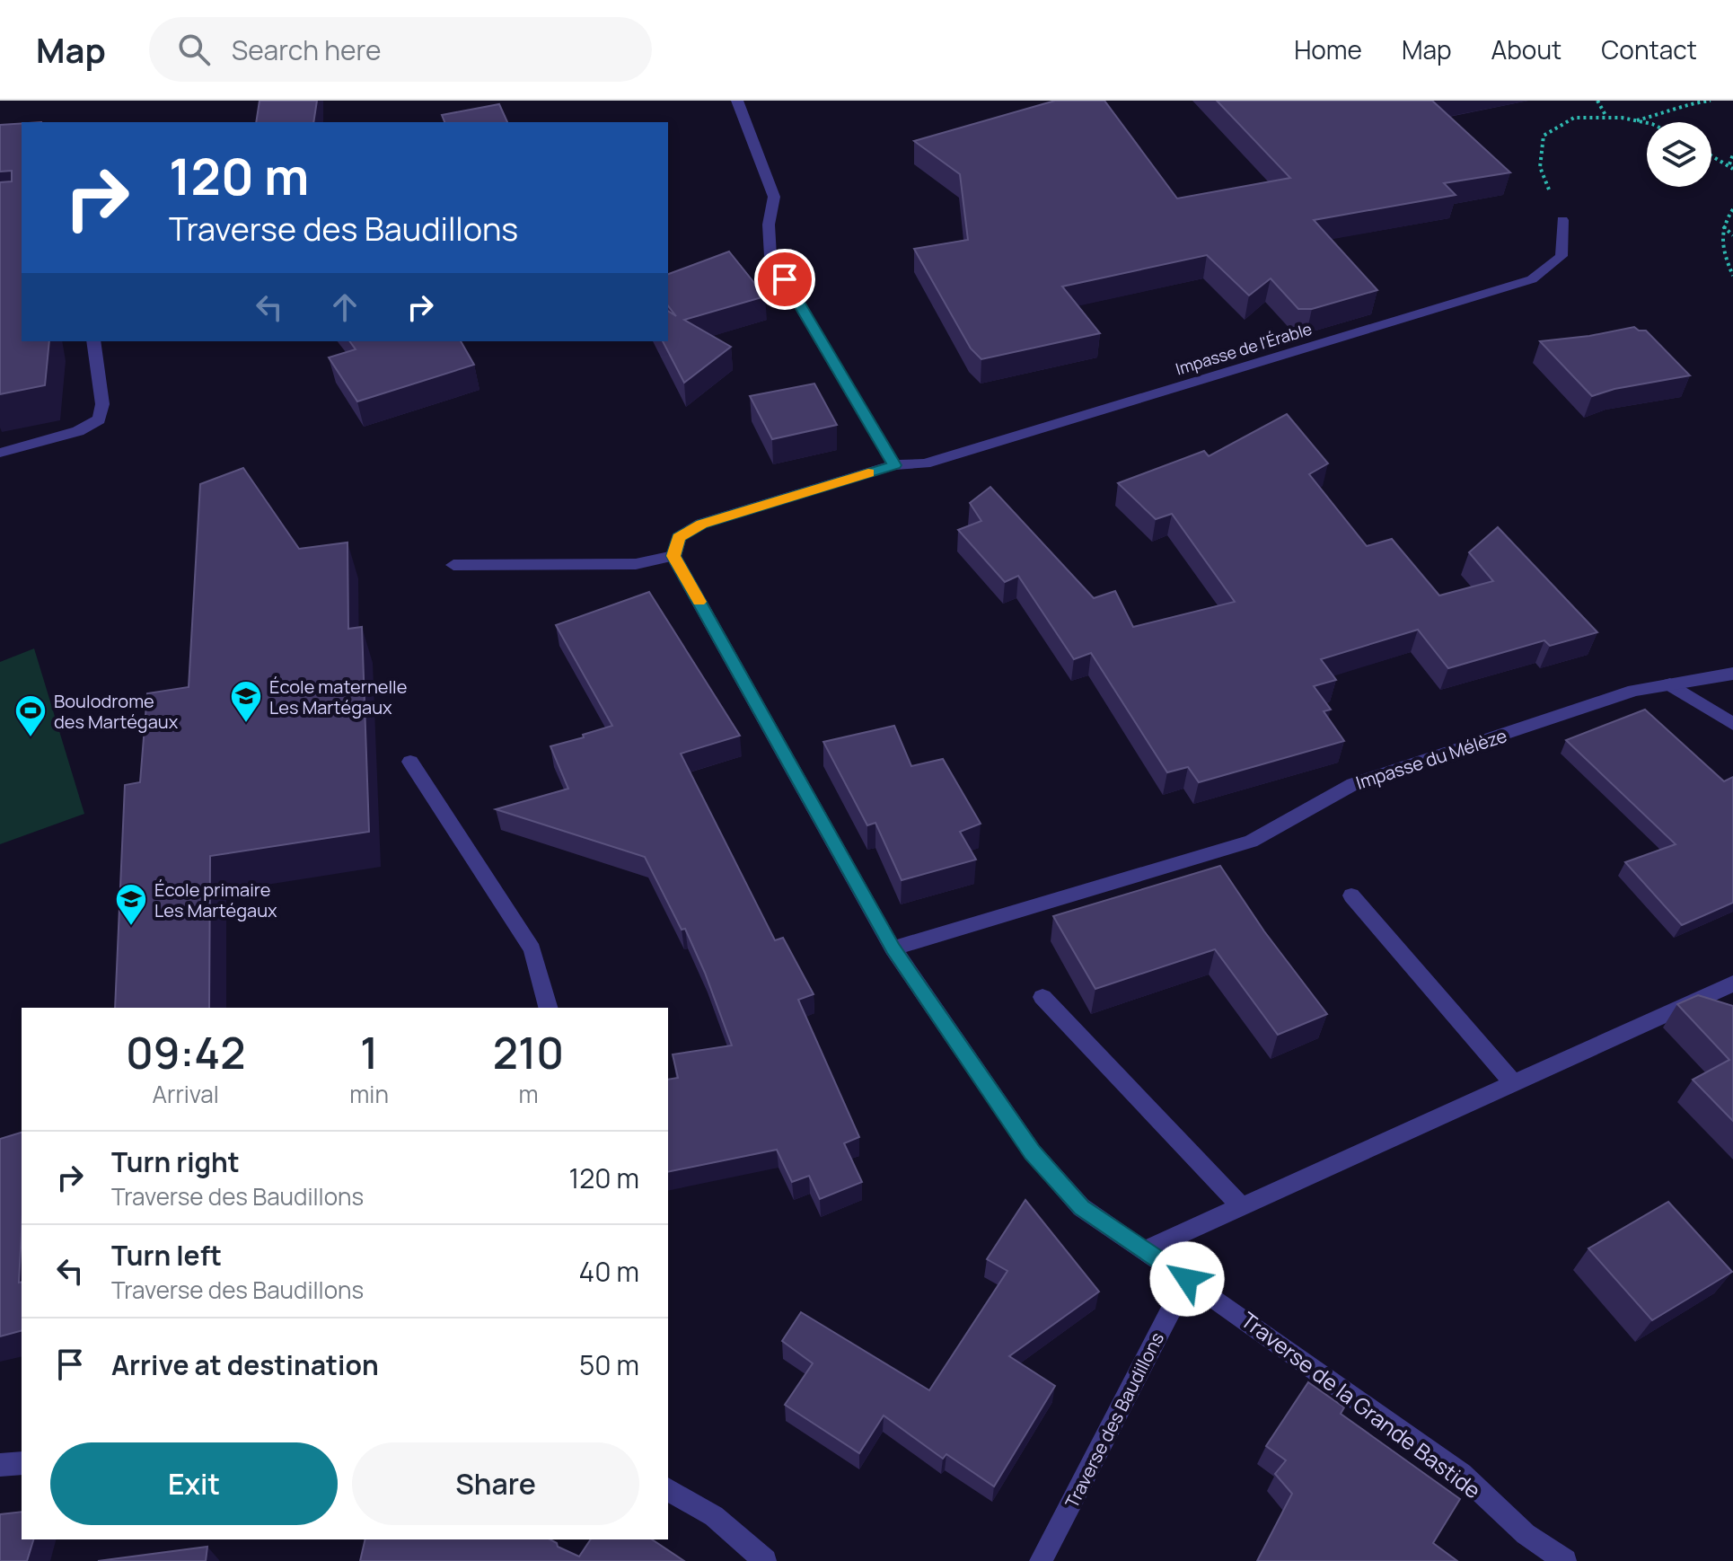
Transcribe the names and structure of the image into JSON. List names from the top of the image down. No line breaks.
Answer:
{"streets":{"street":["Impasse de l'Érable","Impasse du Mélèze","Traverse de la Grande Bastide","Traverse des Baudillons"]},"crossings":[["Traverse de la Grande Bastide","Traverse des Baudillons"]],"places":{"school or university":["École maternelle Les Martégaux","École primaire Les Martégaux"],"sports":["Boulodrome des Martégaux"]},"page":{"header":"Map","search":"Search here","nav":["Home","Map","About","Contact"],"turn":["120 m","Traverse des Baudillons"],"eta":["09:42","Arrival","1","min","210","m"],"list":[{"name":"Turn right","note":"Traverse des Baudillons","value":"120 m"},{"name":"Turn left","note":"Traverse des Baudillons","value":"40 m"},{"name":"Arrive at destination","value":"50 m"}],"buttons":["Exit","Share"]}}
